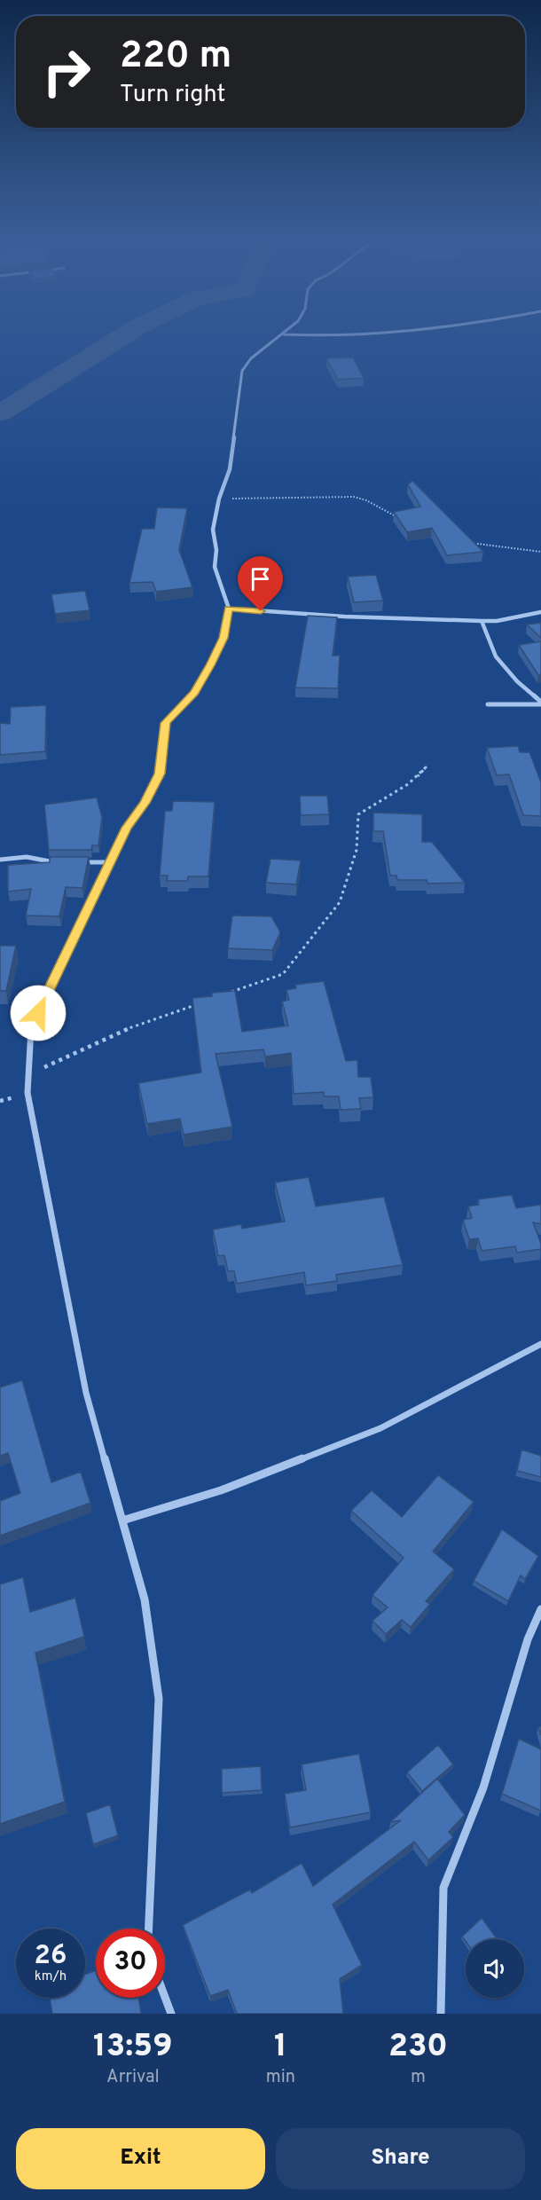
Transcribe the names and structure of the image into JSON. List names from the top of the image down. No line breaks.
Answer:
{"page":{"turn":["220 m","Turn right"],"speed":"26 km/h","limit":"30","eta":["13:59","Arrival","1","min","230","m"],"buttons":["Exit","Share"]}}
